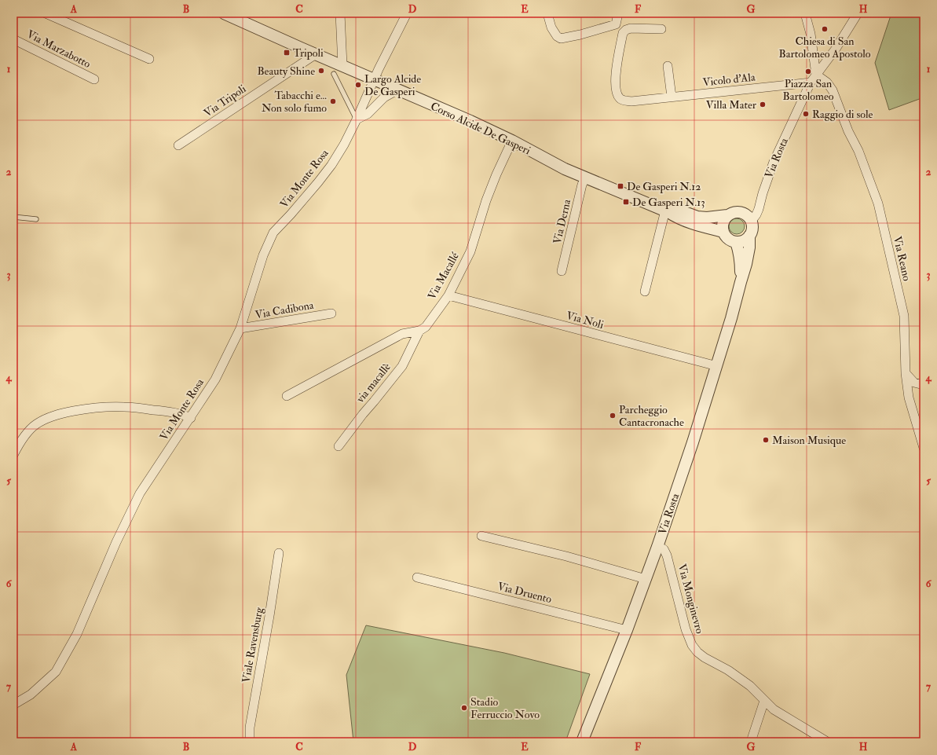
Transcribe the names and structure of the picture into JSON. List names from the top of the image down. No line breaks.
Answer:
{"streets":{"street":["Via Marzabotto","Vicolo d'Ala","Via Tripoli","Corso Alcide De Gasperi","Via Rosta","Via Monte Rosa","Via Derna","Via Reano","Via Macallé","Via Cadibona","Via Noli","via macallè","Via Druento","Via Monginevro","Viale Ravensburg"]},"crossings":[["Vicolo d'Ala","Via Rosta"],["Via Tripoli","Corso Alcide De Gasperi"],["Corso Alcide De Gasperi","Via Rosta"],["Corso Alcide De Gasperi","Via Derna"],["Corso Alcide De Gasperi","Via Macallé"],["Via Rosta","Via Noli"],["Via Rosta","Via Druento"],["Via Rosta","Via Monginevro"],["Via Monte Rosa","Via Cadibona"],["Via Macallé","Via Noli"],["Via Macallé","via macallè"]],"places":{"other":["Chiesa di San Bartolomeo Apostolo","Beauty Shine","Piazza San Bartolomeo","Largo Alcide De Gasperi","Tabacchi e... Non solo fumo","Villa Mater","Raggio di sole","Parcheggio Cantacronache","Maison Musique","Stadio Ferruccio Novo"],"transit":["Tripoli","De Gasperi N.12","De Gasperi N.13"]},"grid":{"columns":["A","B","C","D","E","F","G","H"],"rows":["1","2","3","4","5","6","7"]}}
